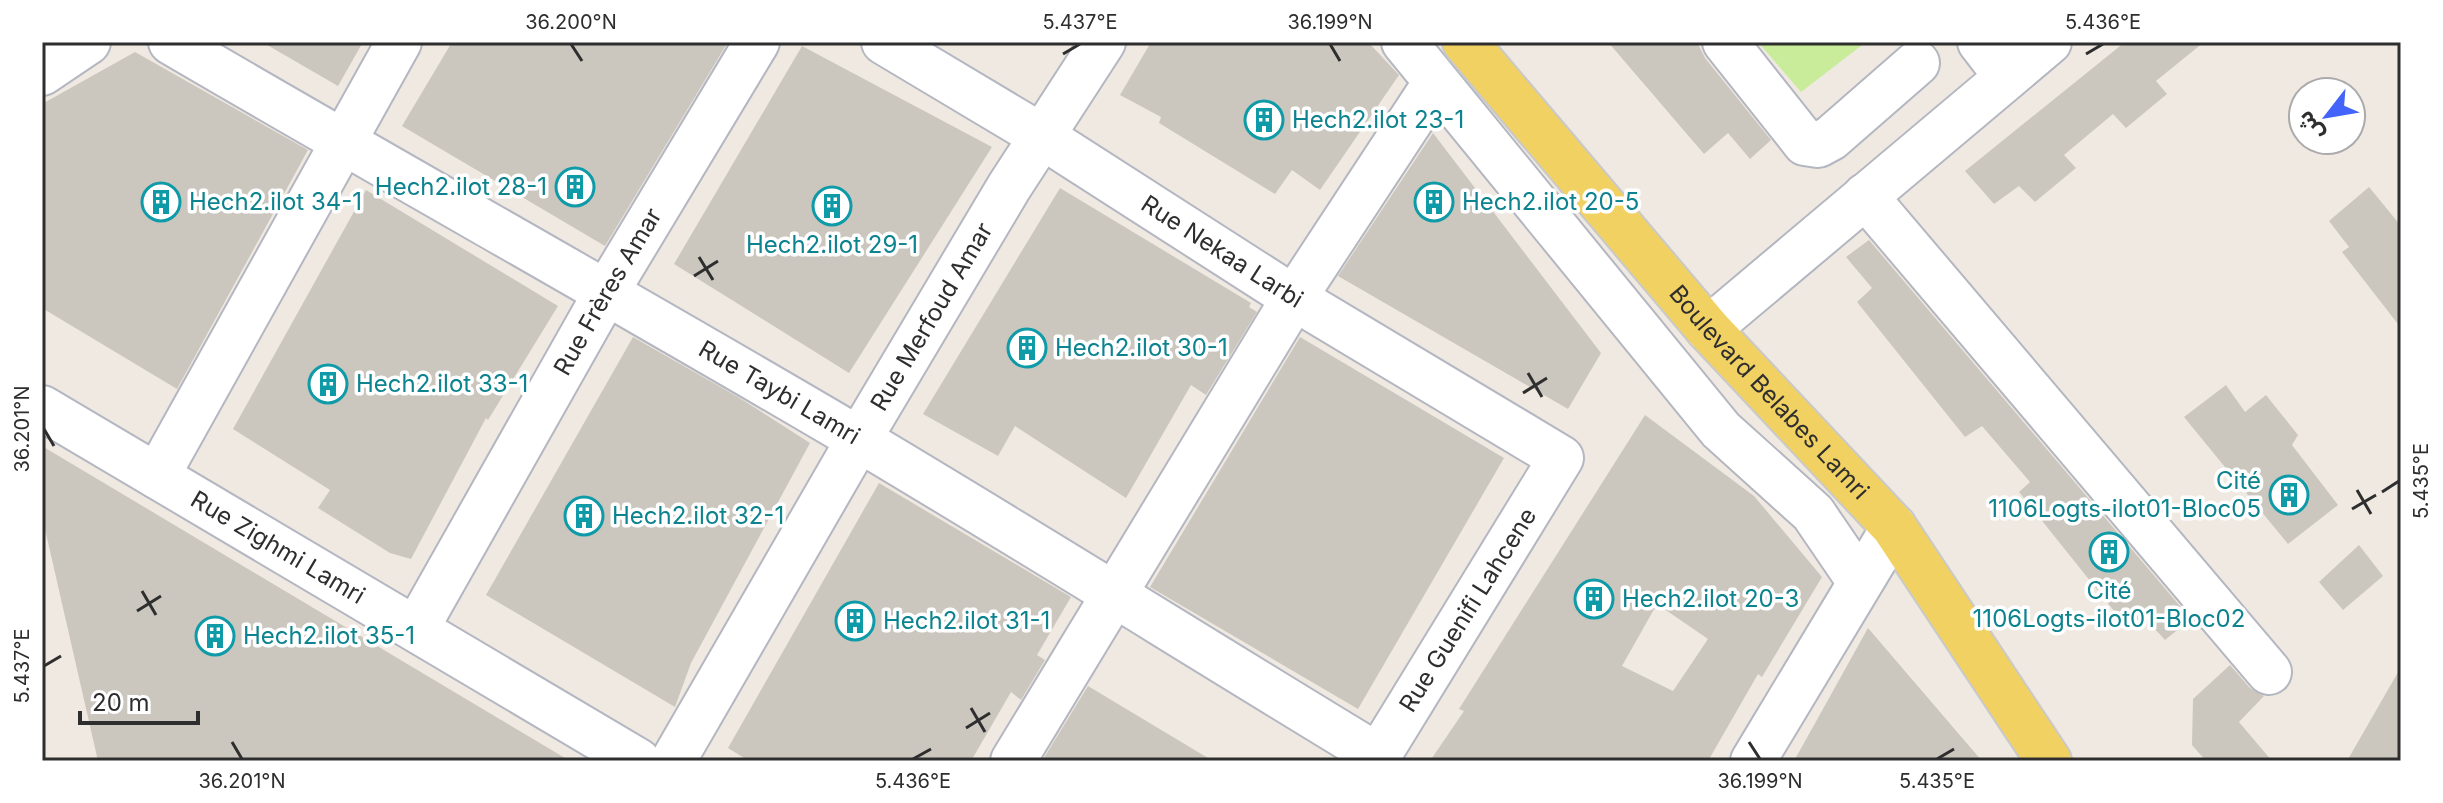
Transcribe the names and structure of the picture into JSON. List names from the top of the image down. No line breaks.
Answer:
{"streets":{"main road":["Boulevard Belabes Lamri"],"street":["Rue Nekaa Larbi","Rue Frères Amar","Rue Merfoud Amar","Rue Taybi Lamri","Rue Zighmi Lamri","Rue Guenifi Lahcene"]},"crossings":[["Rue Nekaa Larbi","Rue Merfoud Amar"],["Rue Nekaa Larbi","Rue Guenifi Lahcene"],["Rue Frères Amar","Rue Taybi Lamri"],["Rue Frères Amar","Rue Zighmi Lamri"],["Rue Merfoud Amar","Rue Taybi Lamri"],["Rue Taybi Lamri","Rue Guenifi Lahcene"]],"places":{"building":["Hech2.ilot 23-1","Hech2.ilot 28-1","Hech2.ilot 34-1","Hech2.ilot 20-5","Hech2.ilot 29-1","Hech2.ilot 30-1","Hech2.ilot 33-1","Cité 1106Logts-ilot01-Bloc05","Hech2.ilot 32-1","Cité 1106Logts-ilot01-Bloc02","Hech2.ilot 20-3","Hech2.ilot 31-1","Hech2.ilot 35-1"]},"scale_bar":"20 m","north":"bottom left","coordinates":["36.200°N","5.437°E","36.199°N","5.436°E","36.201°N","5.435°E"]}
